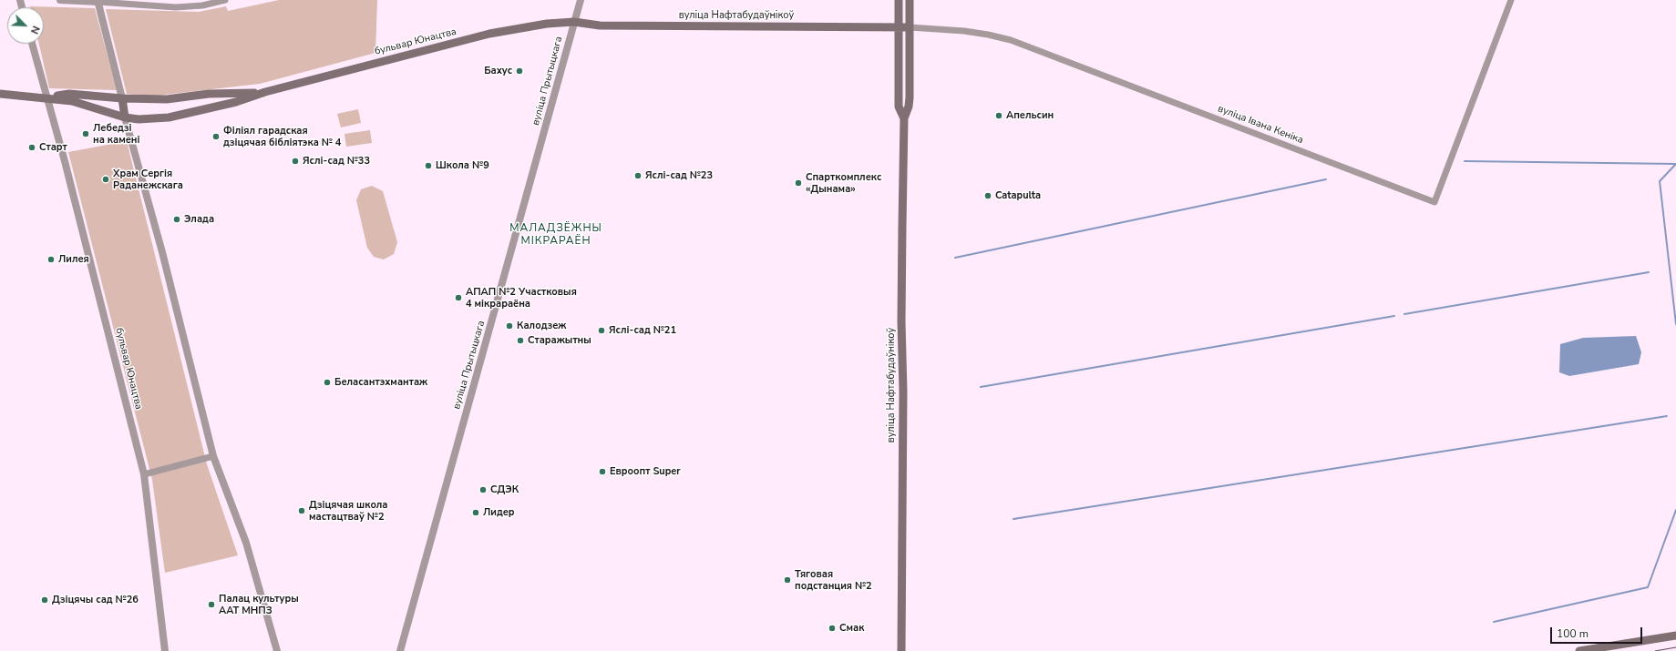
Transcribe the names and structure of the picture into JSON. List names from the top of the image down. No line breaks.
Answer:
{"streets":{"main road":["вуліца Нафтабудаўнікоў","бульвар Юнацтва"],"street":["вуліца Прытыцкага","вуліца Івана Кеніка"]},"crossings":[["вуліца Нафтабудаўнікоў","бульвар Юнацтва"],["вуліца Нафтабудаўнікоў","вуліца Прытыцкага"],["вуліца Нафтабудаўнікоў","вуліца Івана Кеніка"],["бульвар Юнацтва","вуліца Прытыцкага"]],"districts":["МАЛАДЗЁЖНЫ МІКРАРАЁН"],"places":["Бахус","Апельсин","Лебедзі на камені","Філіял гарадская дзіцячая бібліятэка № 4","Старт","Яслі-сад №33","Школа №9","Яслі-сад №23","Храм Сергія Раданежскага","Спарткомплекс «Дынама»","Catapulta","Элада","Лилея","АПАП №2 Участковыя 4 мікрараёна","Калодзеж","Яслі-сад №21","Старажытны","Беласантэхмантаж","Евроопт Super","СДЭК","Дзіцячая школа мастацтваў №2","Лидер","Тяговая подстанция №2","Дзіцячы сад №26","Палац культуры ААТ МНПЗ","Смак"],"scale_bar":"100 m","north":"bottom right"}
